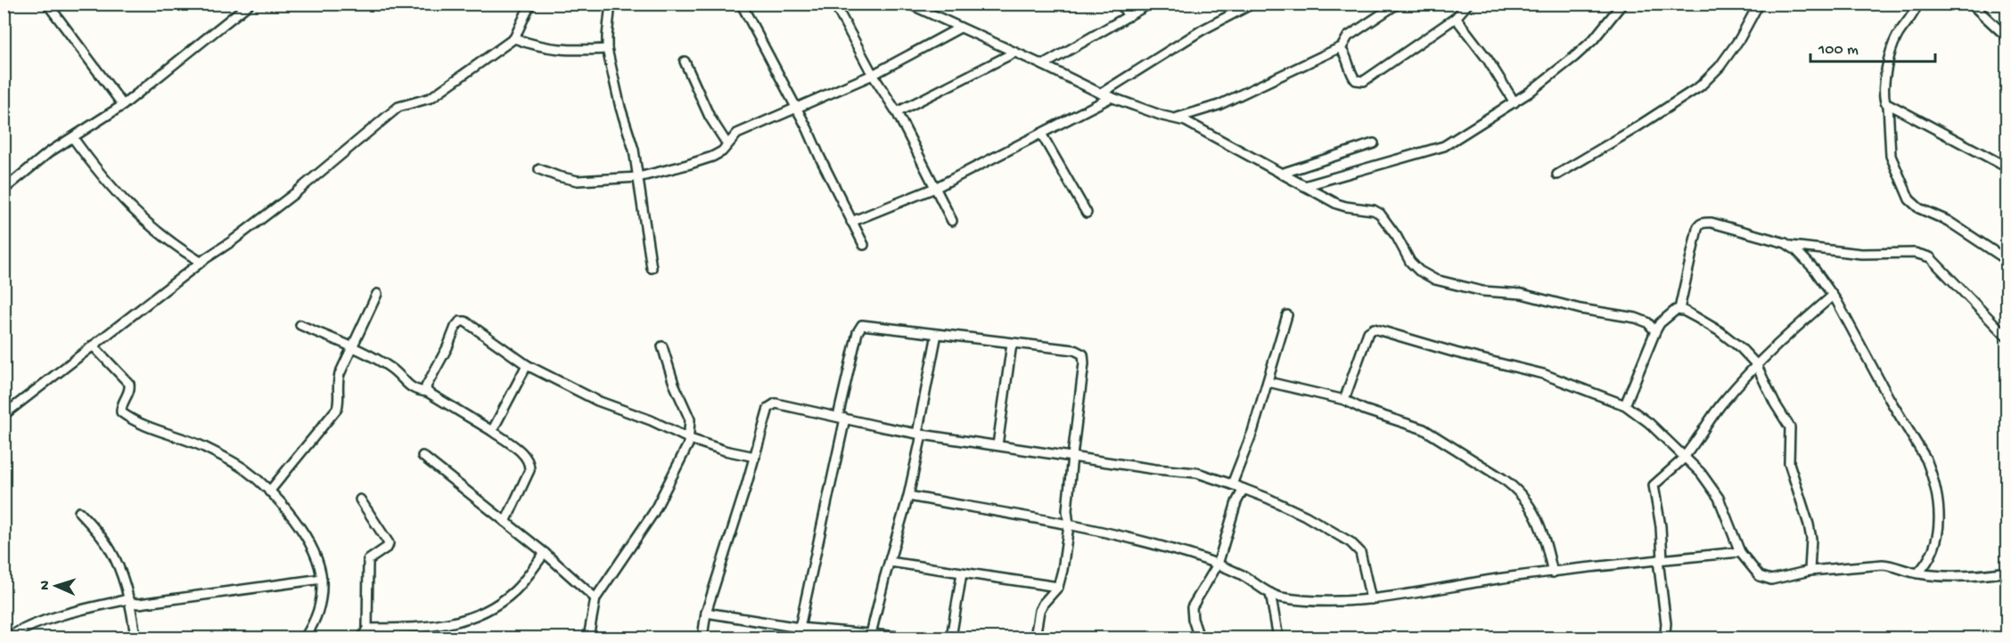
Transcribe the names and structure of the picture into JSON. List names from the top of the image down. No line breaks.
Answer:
{"scale_bar":"100 m","north":"left"}
